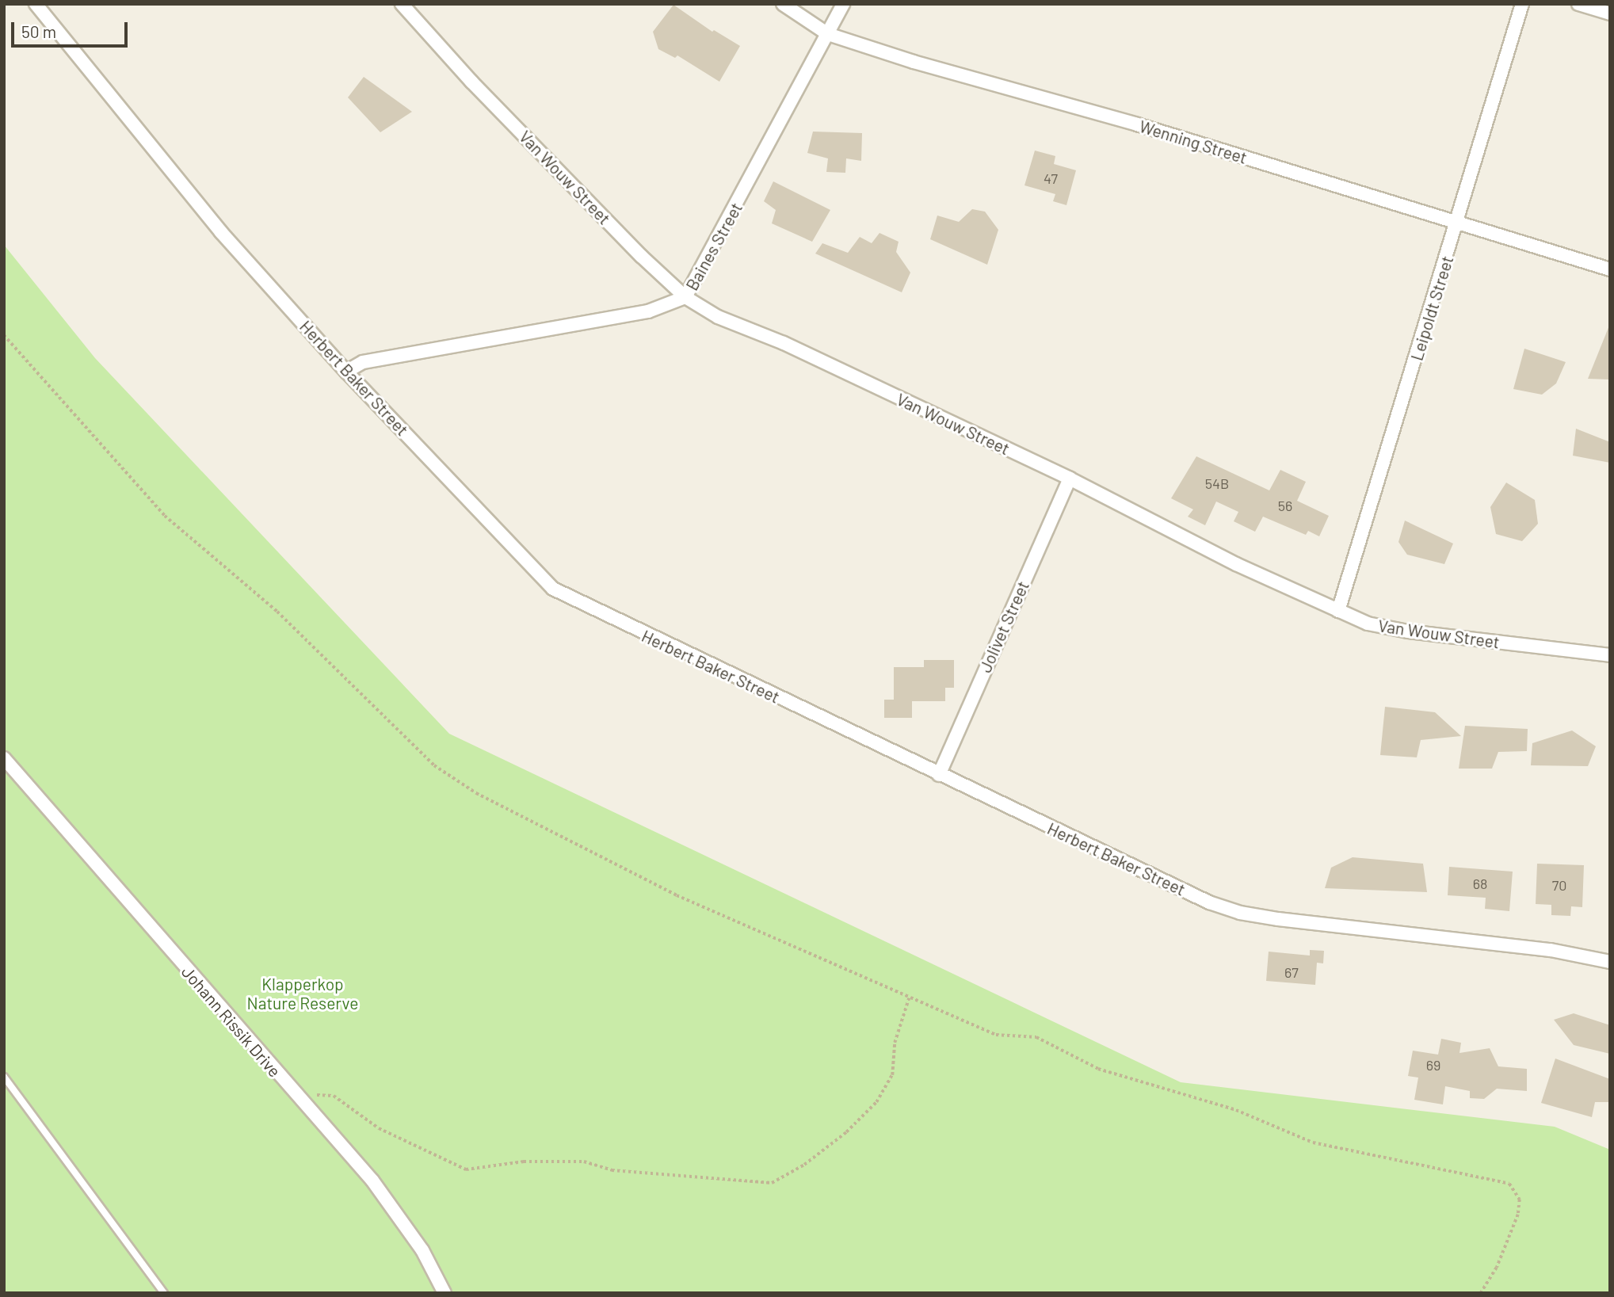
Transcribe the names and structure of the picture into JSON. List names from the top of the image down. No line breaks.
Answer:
{"streets":{"street":["Wenning Street","Van Wouw Street","Baines Street","Leipoldt Street","Herbert Baker Street","Jolivet Street","Johann Rissik Drive"]},"crossings":[["Wenning Street","Baines Street"],["Wenning Street","Leipoldt Street"],["Van Wouw Street","Baines Street"],["Van Wouw Street","Leipoldt Street"],["Van Wouw Street","Jolivet Street"],["Baines Street","Herbert Baker Street"],["Herbert Baker Street","Jolivet Street"]],"parks":["Klapperkop Nature Reserve"],"house_numbers":["47","54B","56","68","70","67","69"],"scale_bar":"50 m"}
